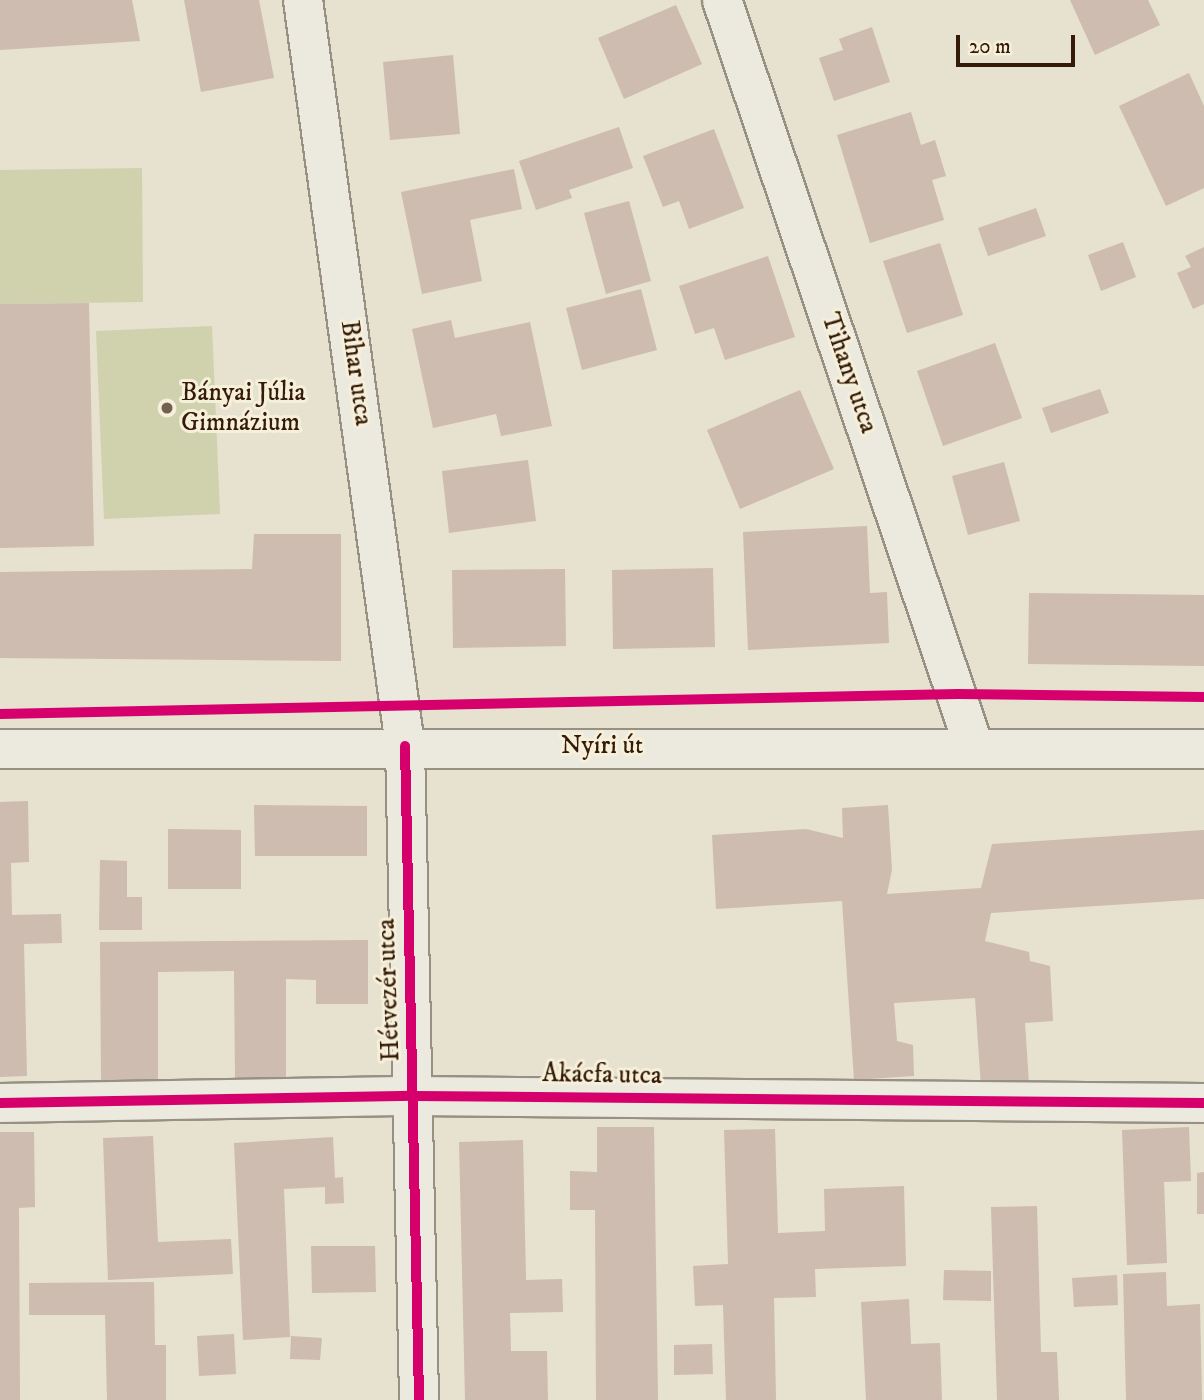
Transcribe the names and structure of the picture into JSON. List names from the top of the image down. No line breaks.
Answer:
{"streets":{"street":["Bihar utca","Tihany utca","Nyíri út","Hétvezér utca","Akácfa utca"]},"crossings":[["Bihar utca","Nyíri út"],["Bihar utca","Hétvezér utca"],["Tihany utca","Nyíri út"],["Nyíri út","Hétvezér utca"],["Hétvezér utca","Akácfa utca"]],"places":["Bányai Júlia Gimnázium"],"scale_bar":"20 m"}
